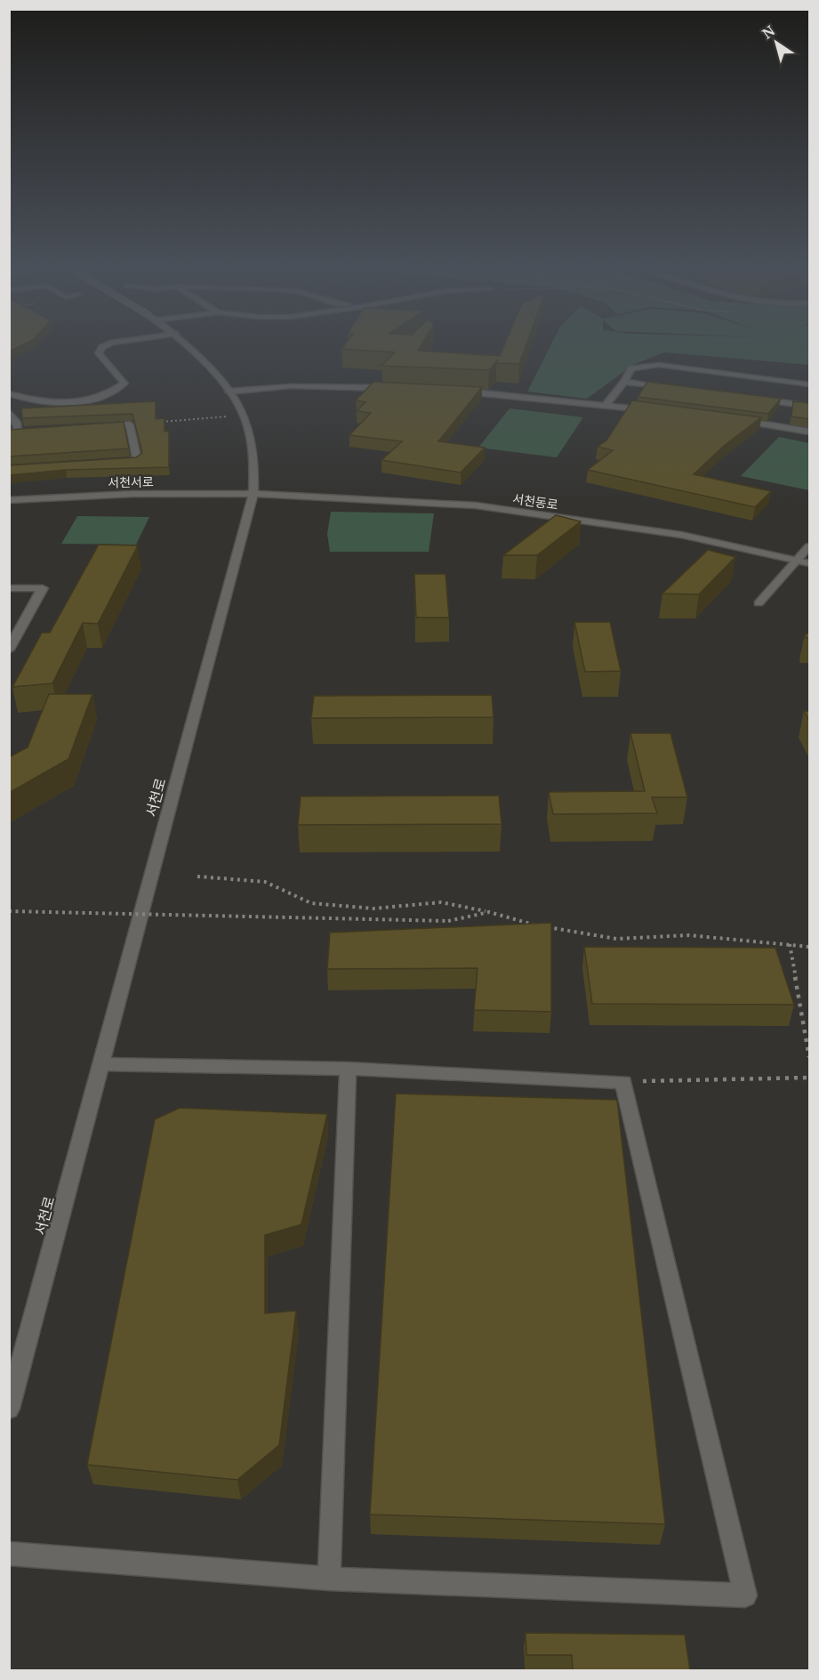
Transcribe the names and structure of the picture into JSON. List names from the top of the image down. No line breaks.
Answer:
{"streets":{"street":["서천서로","서천동로","서천로"]},"crossings":[["서천서로","서천동로"],["서천서로","서천로"],["서천동로","서천로"]],"north":"top left"}
